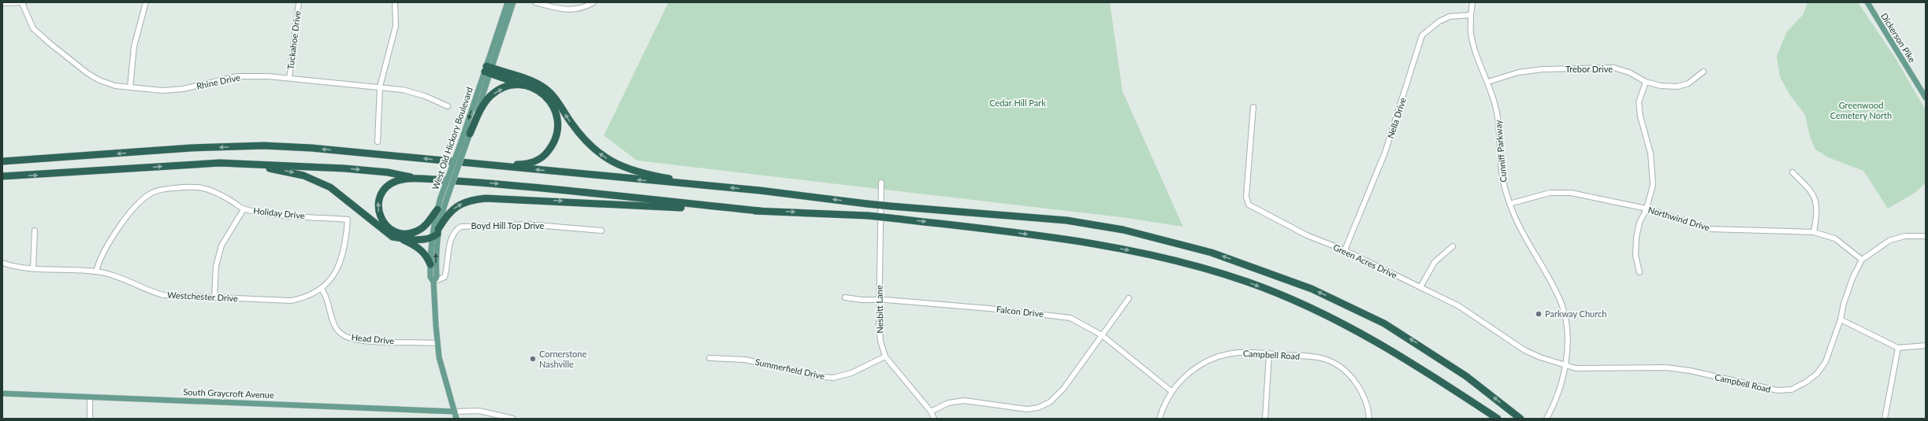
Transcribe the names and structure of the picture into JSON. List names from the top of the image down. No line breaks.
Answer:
{"streets":{"main road":["Dickerson Pike","West Old Hickory Boulevard","South Graycroft Avenue"],"street":["Tuckahoe Drive","Trebor Drive","Rhine Drive","Nella Drive","Cunniff Parkway","Holiday Drive","Northwind Drive","Boyd Hill Top Drive","Green Acres Drive","Westchester Drive","Nesbitt Lane","Falcon Drive","Head Drive","Campbell Road","Summerfield Drive"]},"crossings":[["Tuckahoe Drive","Rhine Drive"],["Trebor Drive","Cunniff Parkway"],["Nella Drive","Cunniff Parkway"],["Nella Drive","Green Acres Drive"],["West Old Hickory Boulevard","Boyd Hill Top Drive"],["West Old Hickory Boulevard","Head Drive"],["West Old Hickory Boulevard","South Graycroft Avenue"],["Cunniff Parkway","Northwind Drive"],["Cunniff Parkway","Green Acres Drive"],["Cunniff Parkway","Campbell Road"],["Holiday Drive","Westchester Drive"],["Northwind Drive","Campbell Road"],["Green Acres Drive","Campbell Road"],["Westchester Drive","Head Drive"],["Nesbitt Lane","Falcon Drive"],["Nesbitt Lane","Summerfield Drive"],["Falcon Drive","Campbell Road"]],"parks":["Cedar Hill Park","Greenwood Cemetery North"],"places":["Parkway Church","Cornerstone Nashville"]}
